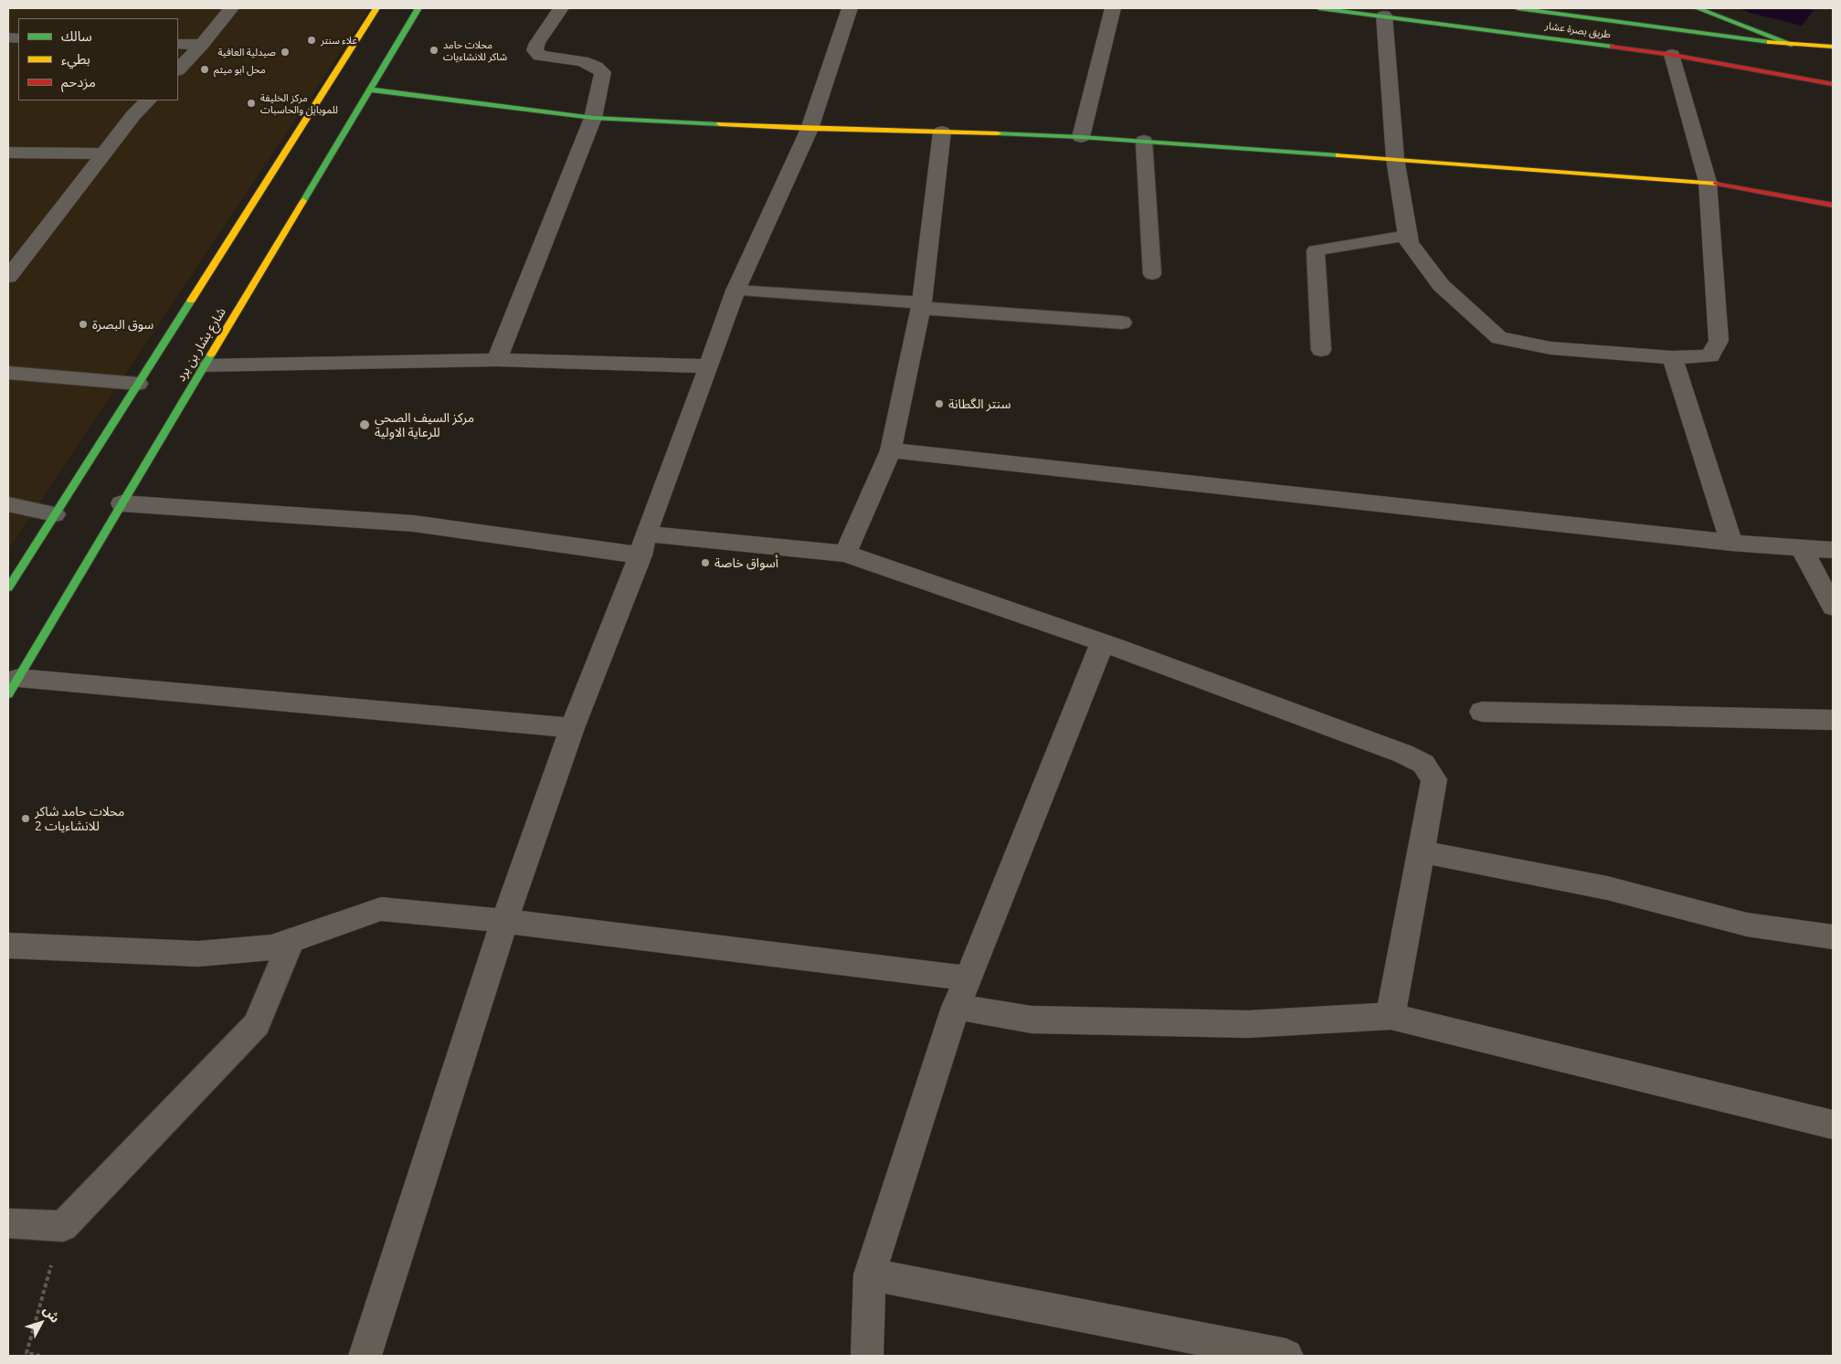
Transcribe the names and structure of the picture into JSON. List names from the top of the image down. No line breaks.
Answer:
{"streets":{"main road":["طريق بصرة عشار","شارع بشار بن برد"]},"places":["علاء سنتر","محلات حامد شاكر للانشاءيات","صيدلية العافية","محل ابو ميثم","مركز الخليفة للموبايل والحاسبات","سوق البصرة","سنتر الگطانة","مركز السيف الصحي للرعاية الاولية","أسواق خاصة","محلات حامد شاكر للانشاءيات 2"],"legend":["سالك","بطيء","مزدحم"],"north":"top right"}
